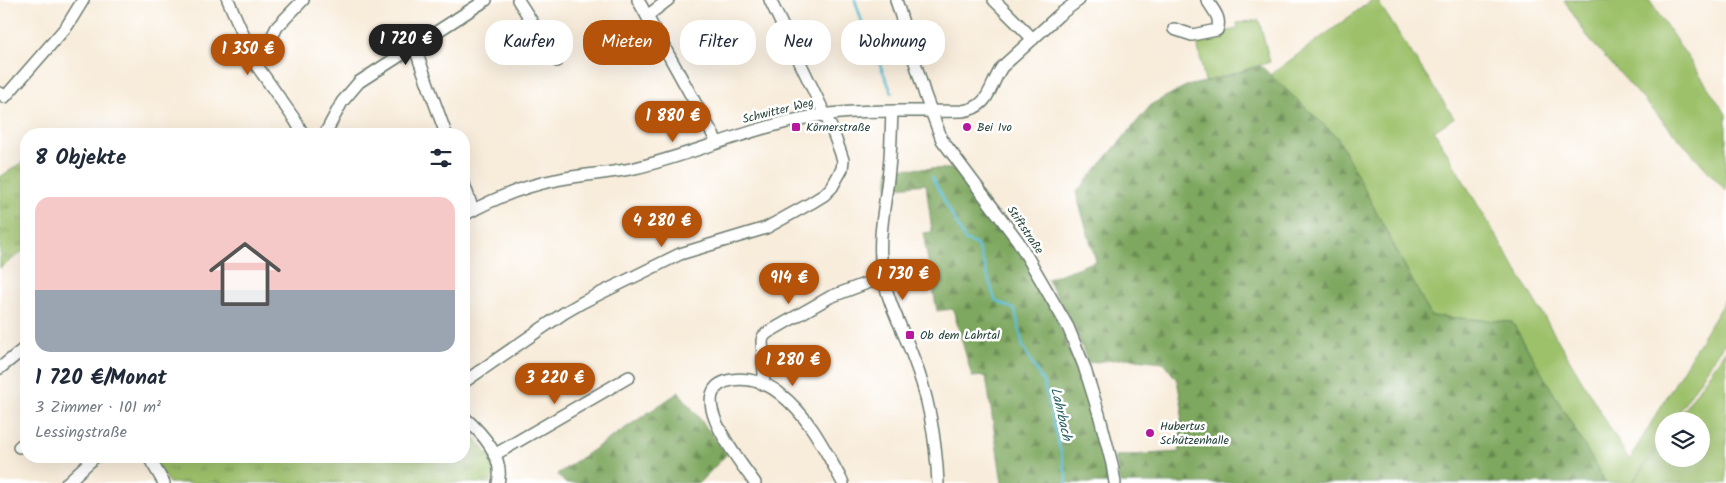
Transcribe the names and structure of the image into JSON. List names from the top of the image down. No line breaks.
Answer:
{"streets":{"street":["Schwitter Weg","Stiftstraße"]},"crossings":[["Schwitter Weg","Stiftstraße"]],"water":["Lahrbach"],"places":{"transit":["Körnerstraße","Ob dem Lahrtal"],"other":["Bei Ivo","Hubertus Schützenhalle"]},"page":{"chip":["Kaufen","Mieten","Filter","Neu","Wohnung"],"price":["1 720 €","1 350 €","1 880 €","4 280 €","1 730 €","914 €","1 280 €","3 220 €"],"heading":"8 Objekte","list":[{"name":"1 720 €/Monat","note":"3 Zimmer · 101 m² · Lessingstraße"}]}}
